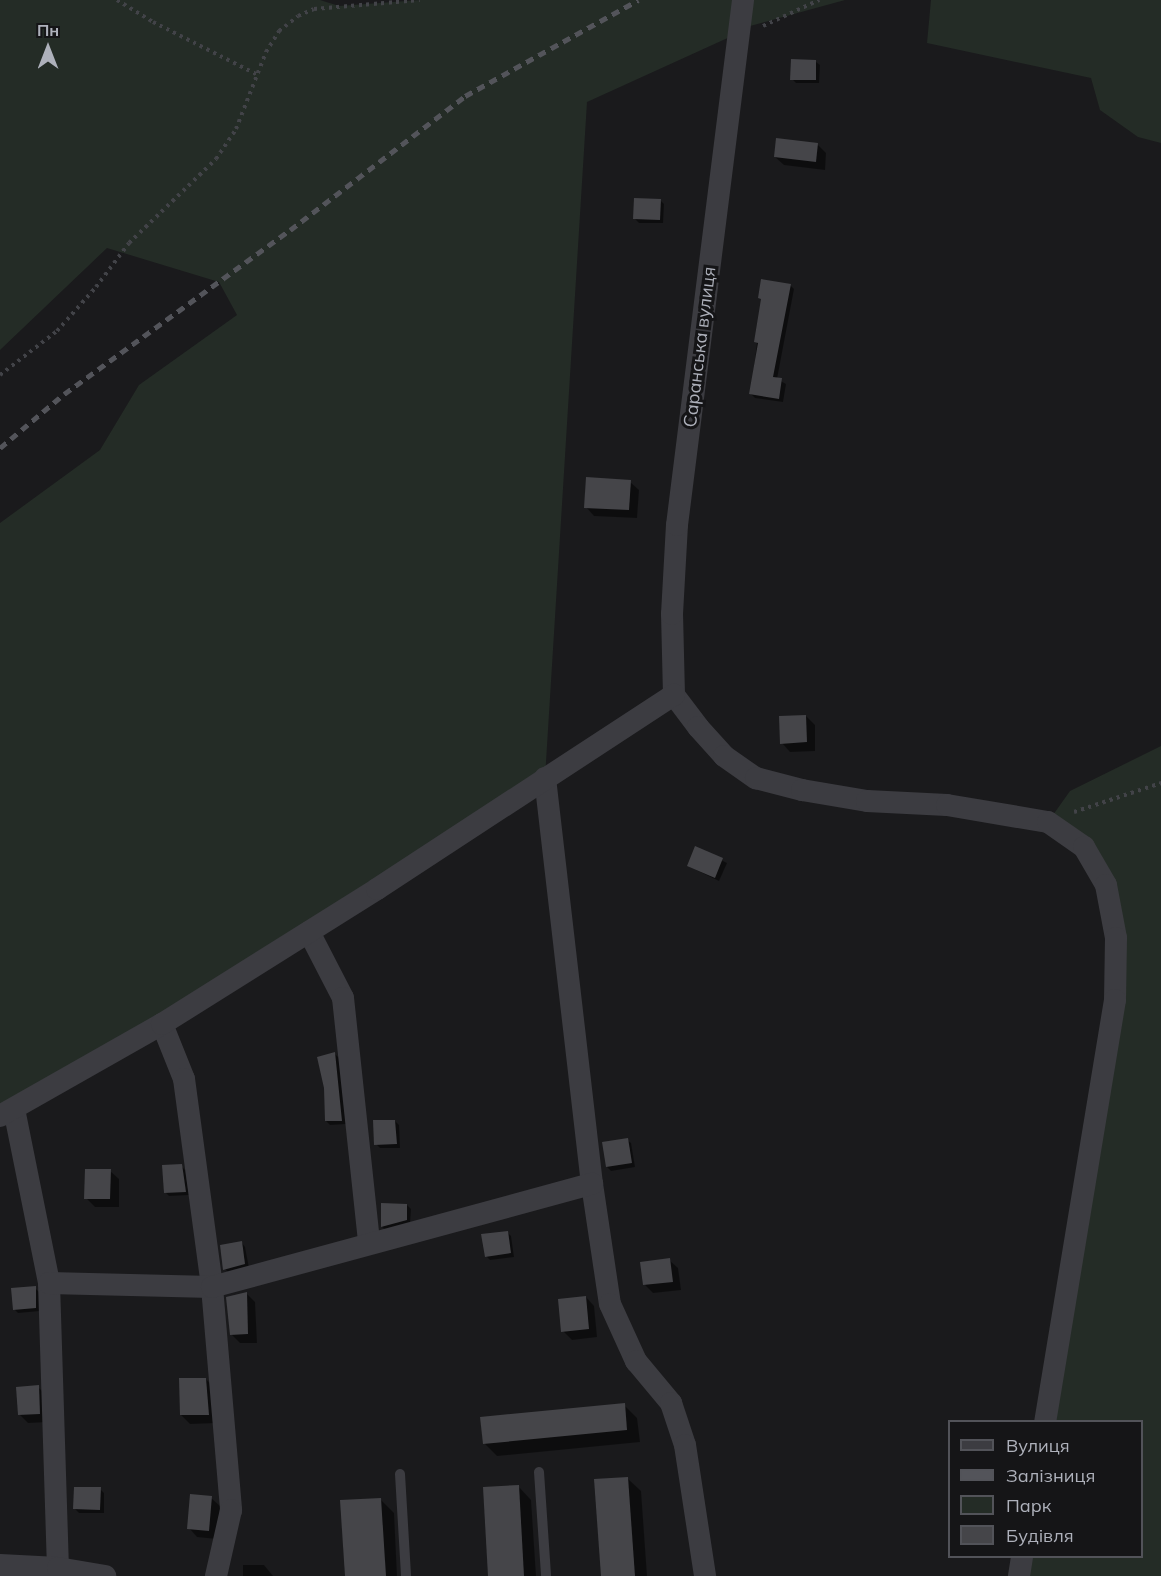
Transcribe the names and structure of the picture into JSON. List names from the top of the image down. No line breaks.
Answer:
{"streets":{"street":["Саранська вулиця"]},"legend":["Вулиця","Залізниця","Парк","Будівля"],"north":"top"}
